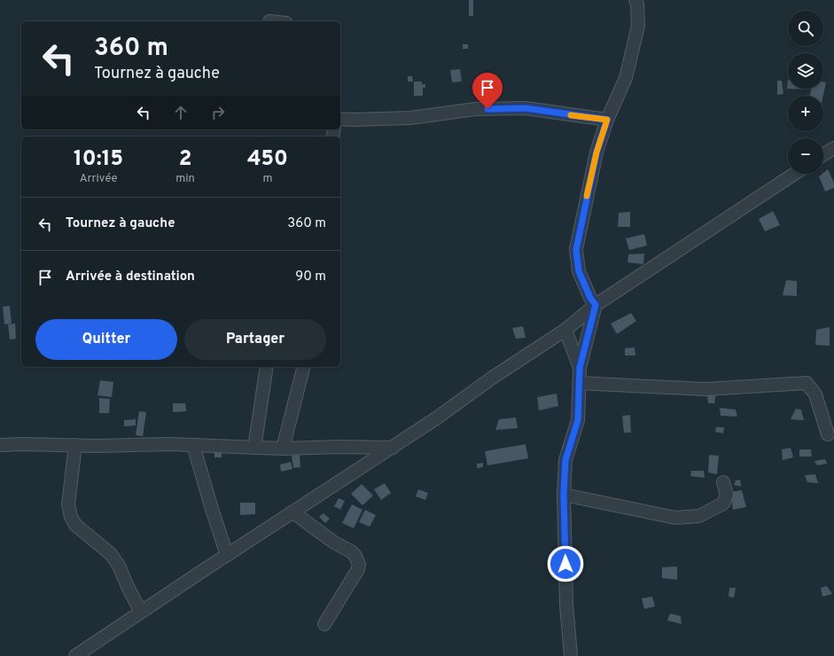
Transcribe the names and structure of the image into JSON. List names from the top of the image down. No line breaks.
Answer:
{"page":{"map_buttons":["+","−"],"turn":["360 m","Tournez à gauche"],"eta":["10:15","Arrivée","2","min","450","m"],"list":[{"name":"Tournez à gauche","value":"360 m"},{"name":"Arrivée à destination","value":"90 m"}],"buttons":["Quitter","Partager"]}}
